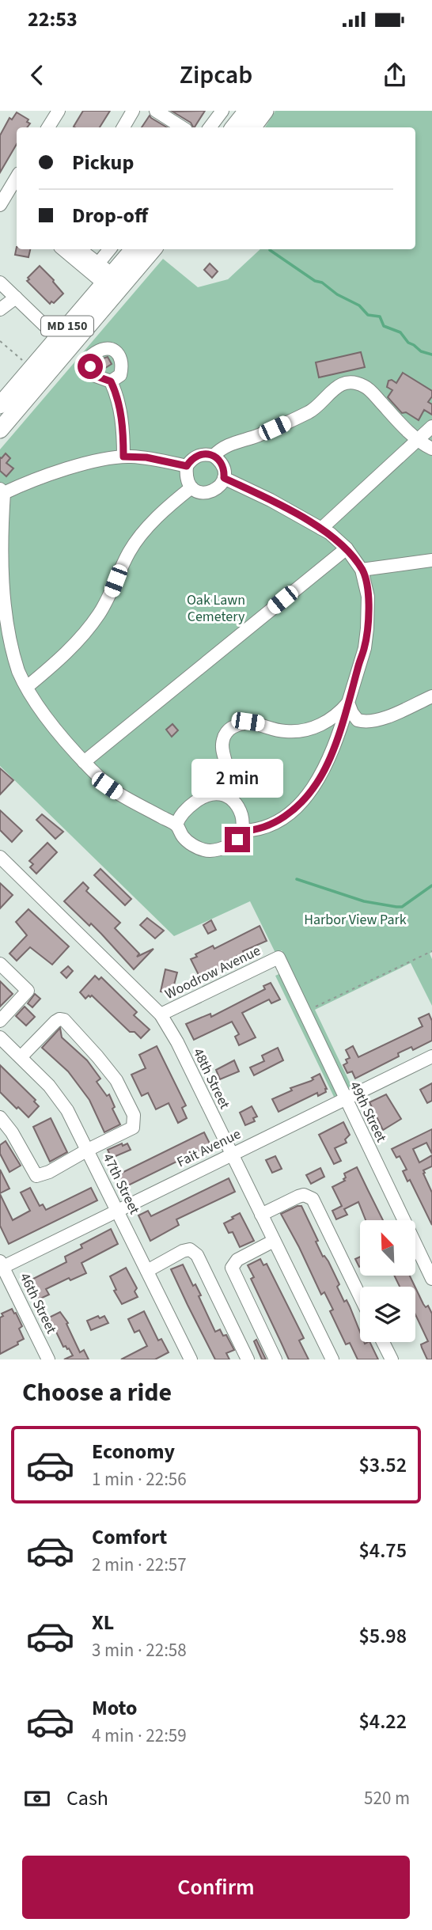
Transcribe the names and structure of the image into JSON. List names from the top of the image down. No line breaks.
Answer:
{"streets":{"main road":["MD 150"],"street":["Woodrow Avenue","48th Street","49th Street","Fait Avenue","47th Street","46th Street"]},"crossings":[["Woodrow Avenue","48th Street"],["Woodrow Avenue","49th Street"],["48th Street","Fait Avenue"],["49th Street","Fait Avenue"],["Fait Avenue","47th Street"],["Fait Avenue","46th Street"]],"parks":["Oak Lawn Cemetery","Harbor View Park"],"north":"top left","page":{"status":"22:53","header":"Zipcab","banner":["Pickup","Drop-off"],"bubble":"2 min","heading":"Choose a ride","list":[{"name":"Economy","note":"1 min · 22:56","value":"$3.52"},{"name":"Comfort","note":"2 min · 22:57","value":"$4.75"},{"name":"XL","note":"3 min · 22:58","value":"$5.98"},{"name":"Moto","note":"4 min · 22:59","value":"$4.22"}],"pay":["Cash","520 m"],"buttons":"Confirm"}}
